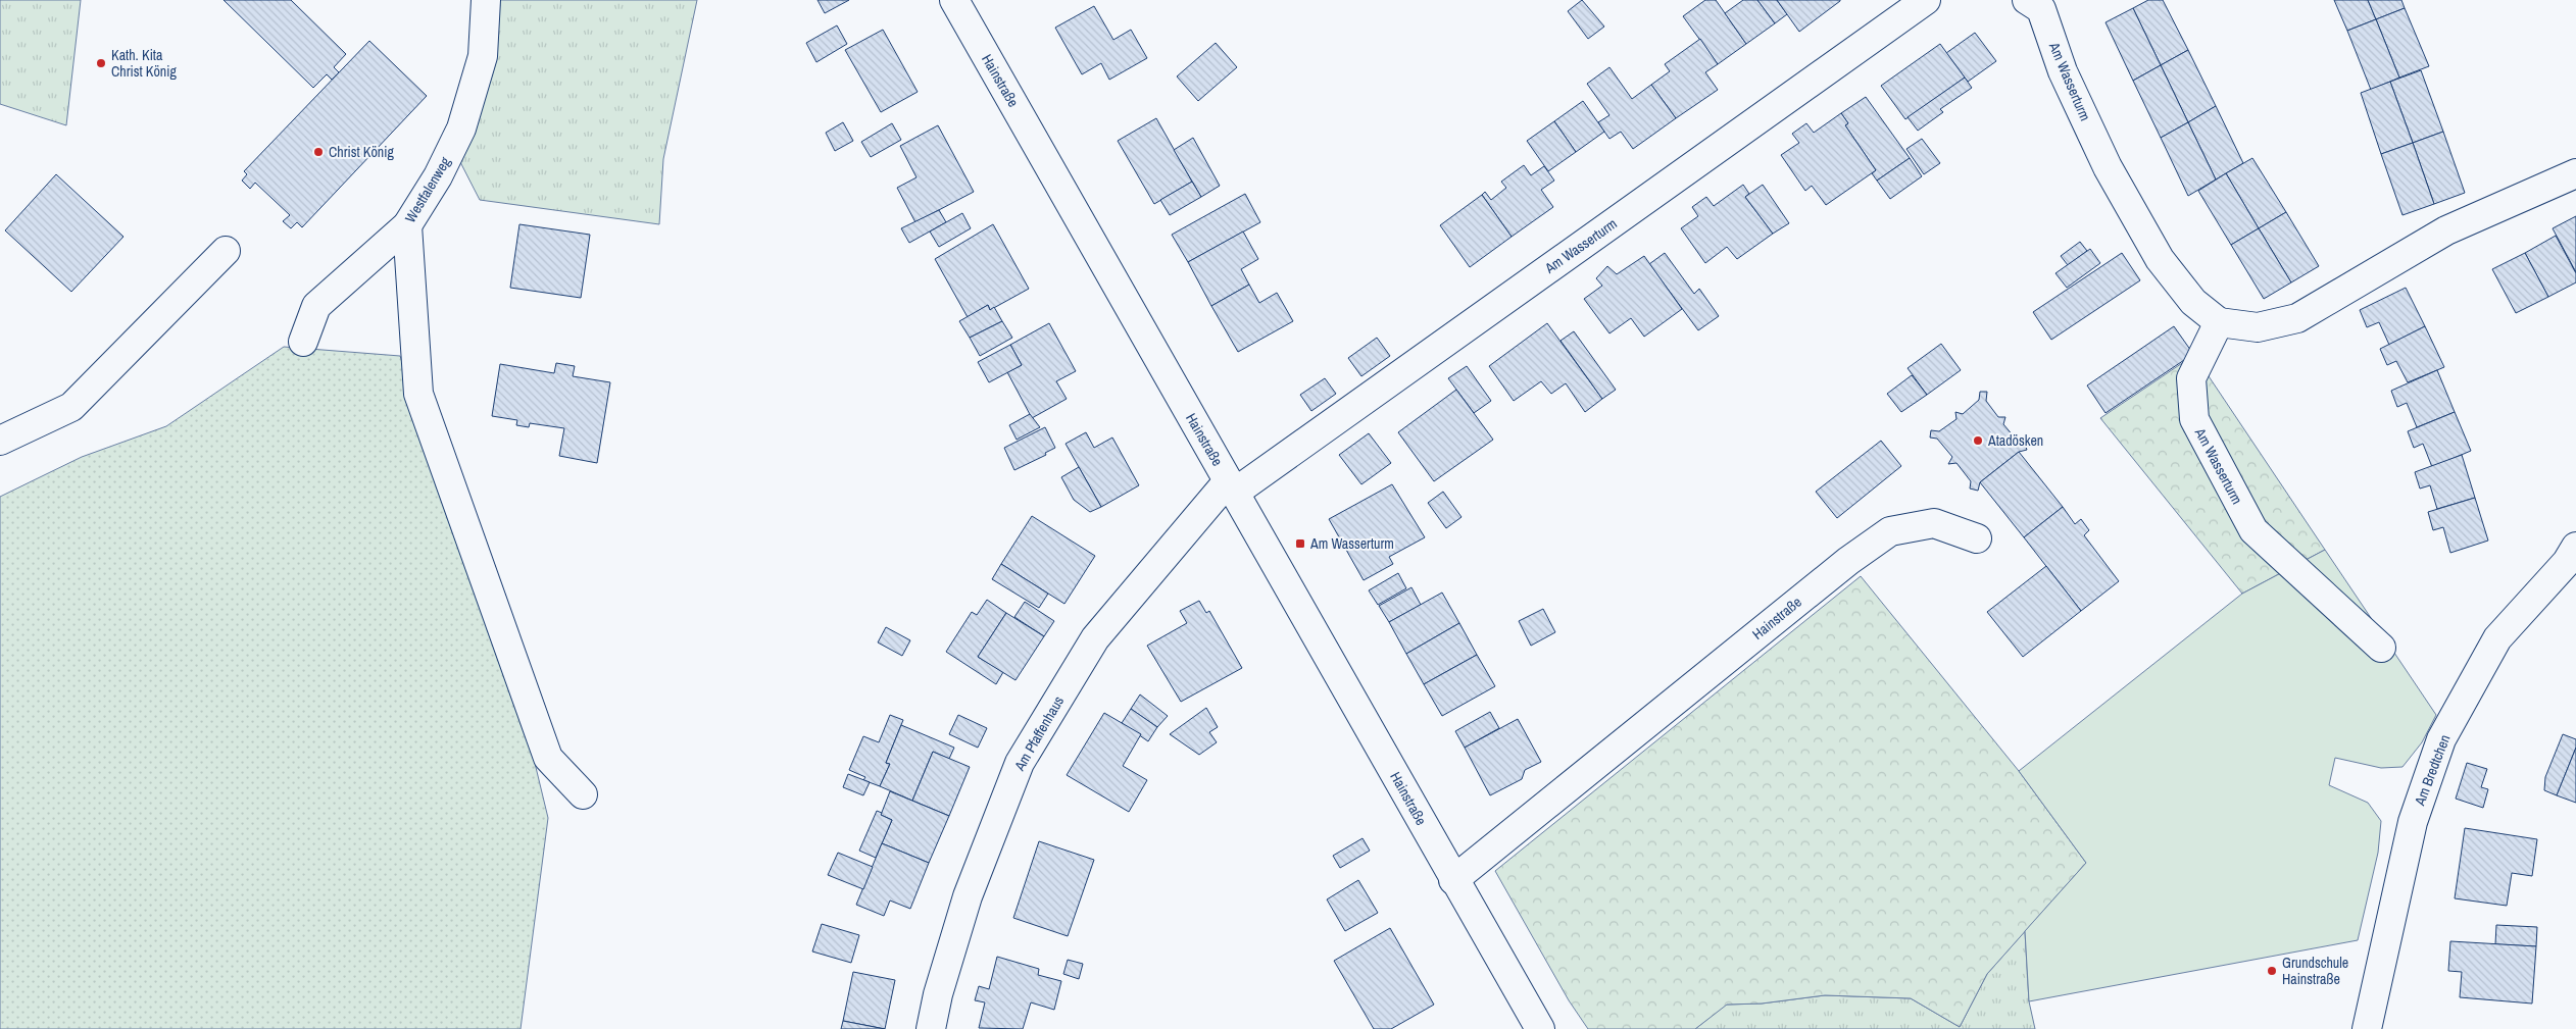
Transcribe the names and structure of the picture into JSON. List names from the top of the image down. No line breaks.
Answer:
{"streets":{"street":["Hainstraße","Am Wasserturm","Westfalenweg","Am Pfaffenhaus","Am Bredtchen"]},"crossings":[["Hainstraße","Am Wasserturm"],["Hainstraße","Am Pfaffenhaus"],["Am Wasserturm","Am Pfaffenhaus"]],"places":{"other":["Kath. Kita Christ König","Christ König","Atadösken","Grundschule Hainstraße"],"transit":["Am Wasserturm"]}}
